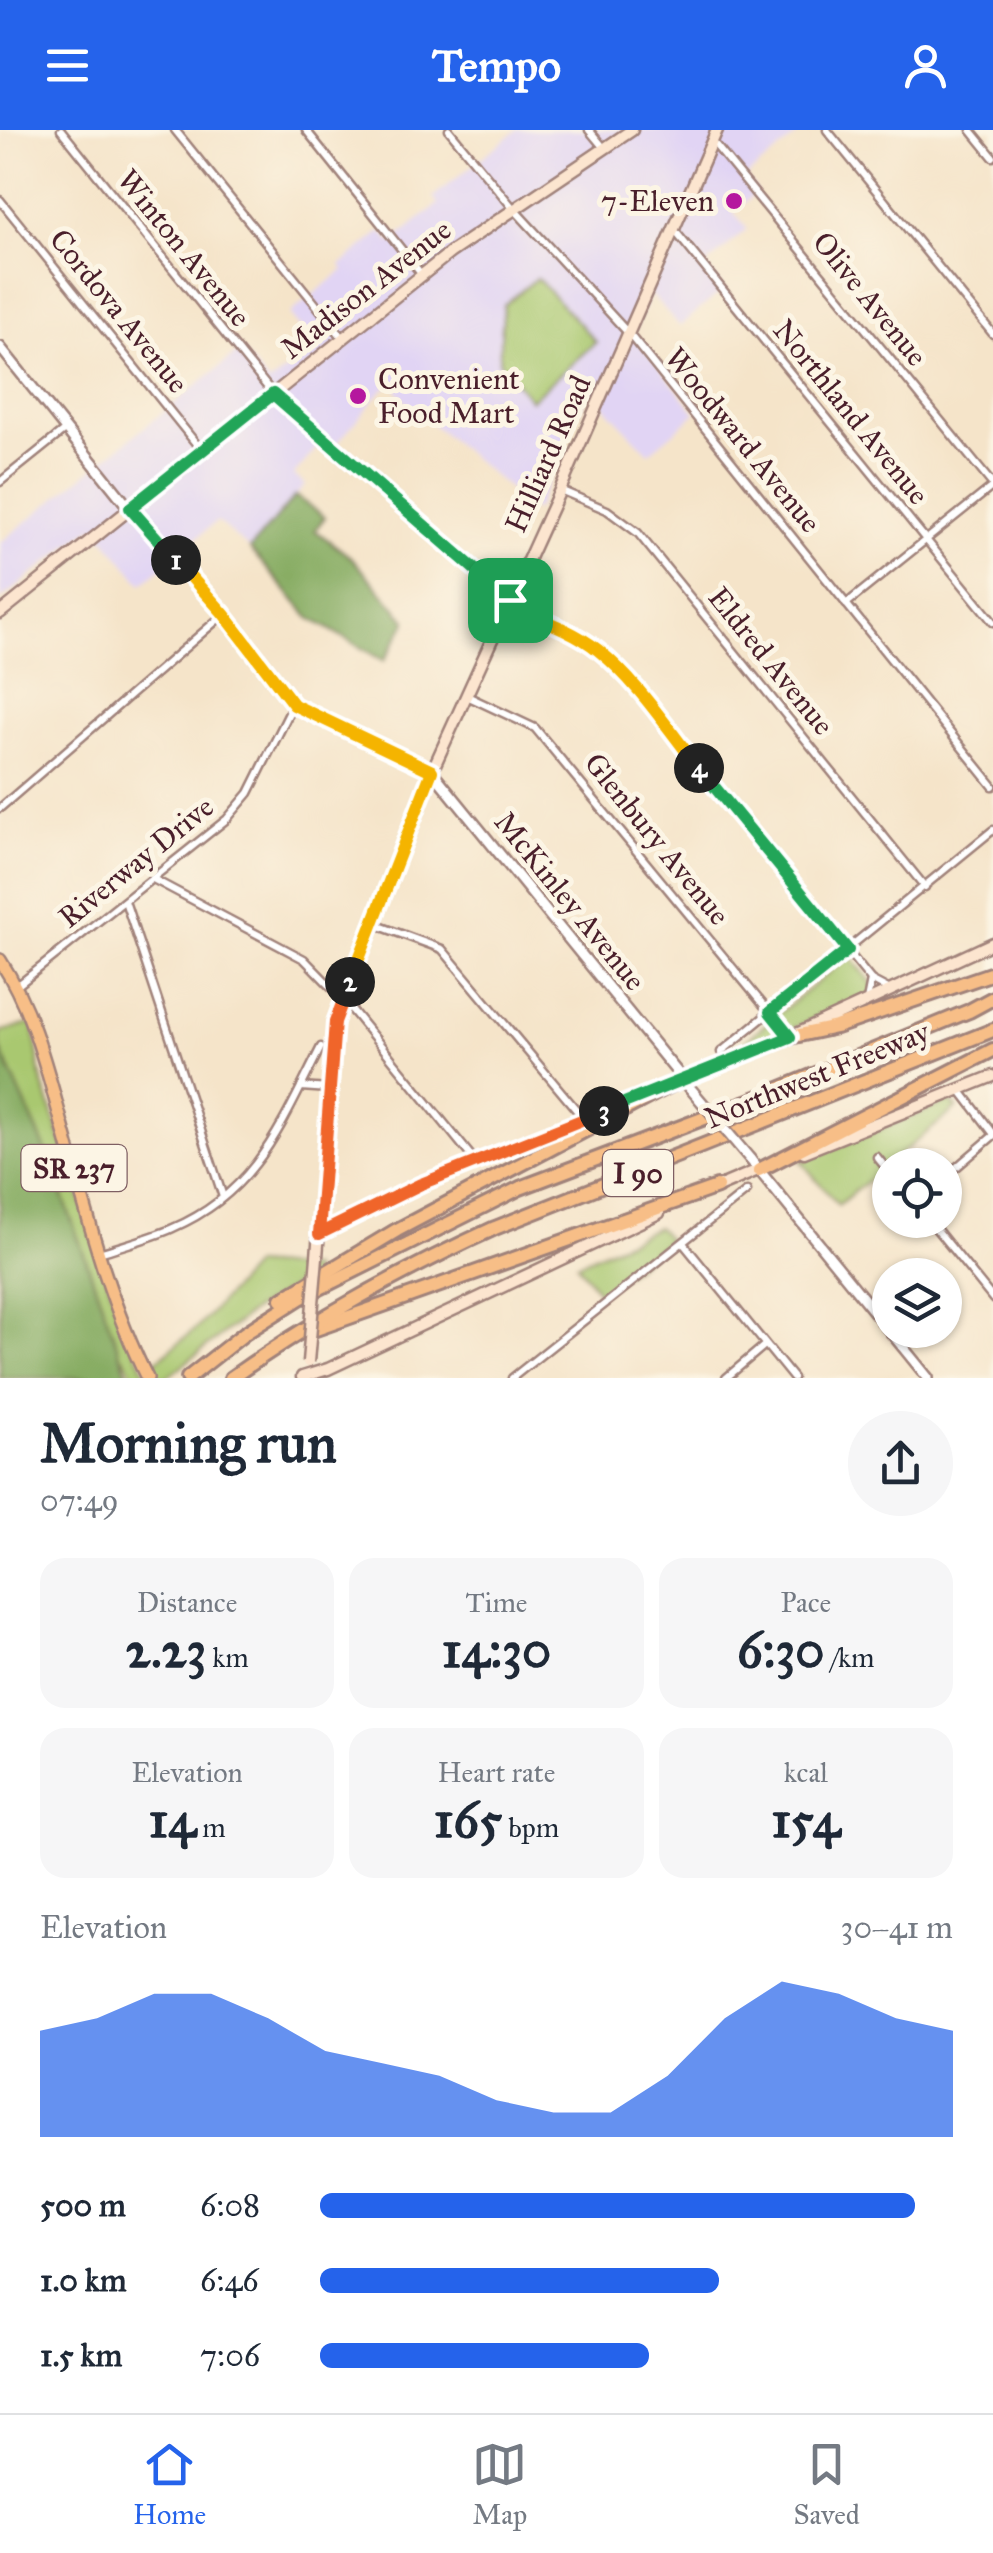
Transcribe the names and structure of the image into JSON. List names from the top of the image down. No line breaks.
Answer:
{"streets":{"highway":["Northwest Freeway","I 90"],"main road":["Madison Avenue","Hilliard Road","SR 237"],"street":["Winton Avenue","Olive Avenue","Cordova Avenue","Northland Avenue","Woodward Avenue","Eldred Avenue","Glenbury Avenue","Riverway Drive","McKinley Avenue"]},"crossings":[["Winton Avenue","Madison Avenue"],["Winton Avenue","Hilliard Road"],["Madison Avenue","Cordova Avenue"],["Madison Avenue","Woodward Avenue"],["Madison Avenue","McKinley Avenue"],["Olive Avenue","Hilliard Road"],["Northland Avenue","Hilliard Road"],["Woodward Avenue","Hilliard Road"],["Hilliard Road","Eldred Avenue"],["Hilliard Road","Glenbury Avenue"],["Hilliard Road","McKinley Avenue"],["Riverway Drive","McKinley Avenue"],["Riverway Drive","SR 237"]],"places":["7-Eleven","Convenient Food Mart"],"page":{"header":"Tempo","pins":["1","4","2","3"],"heading":["Morning run","07:49"],"stats":[["Distance","2.23 km"],["Time","14:30"],["Pace","6:30 /km"],["Elevation","14 m"],["Heart rate","165 bpm"],["kcal","154"]],"chart":["Elevation","30–41 m"],"list":[{"name":"500 m","note":"6:08"},{"name":"1.0 km","note":"6:46"},{"name":"1.5 km","note":"7:06"}],"tabs":["Home","Map","Saved"]}}
